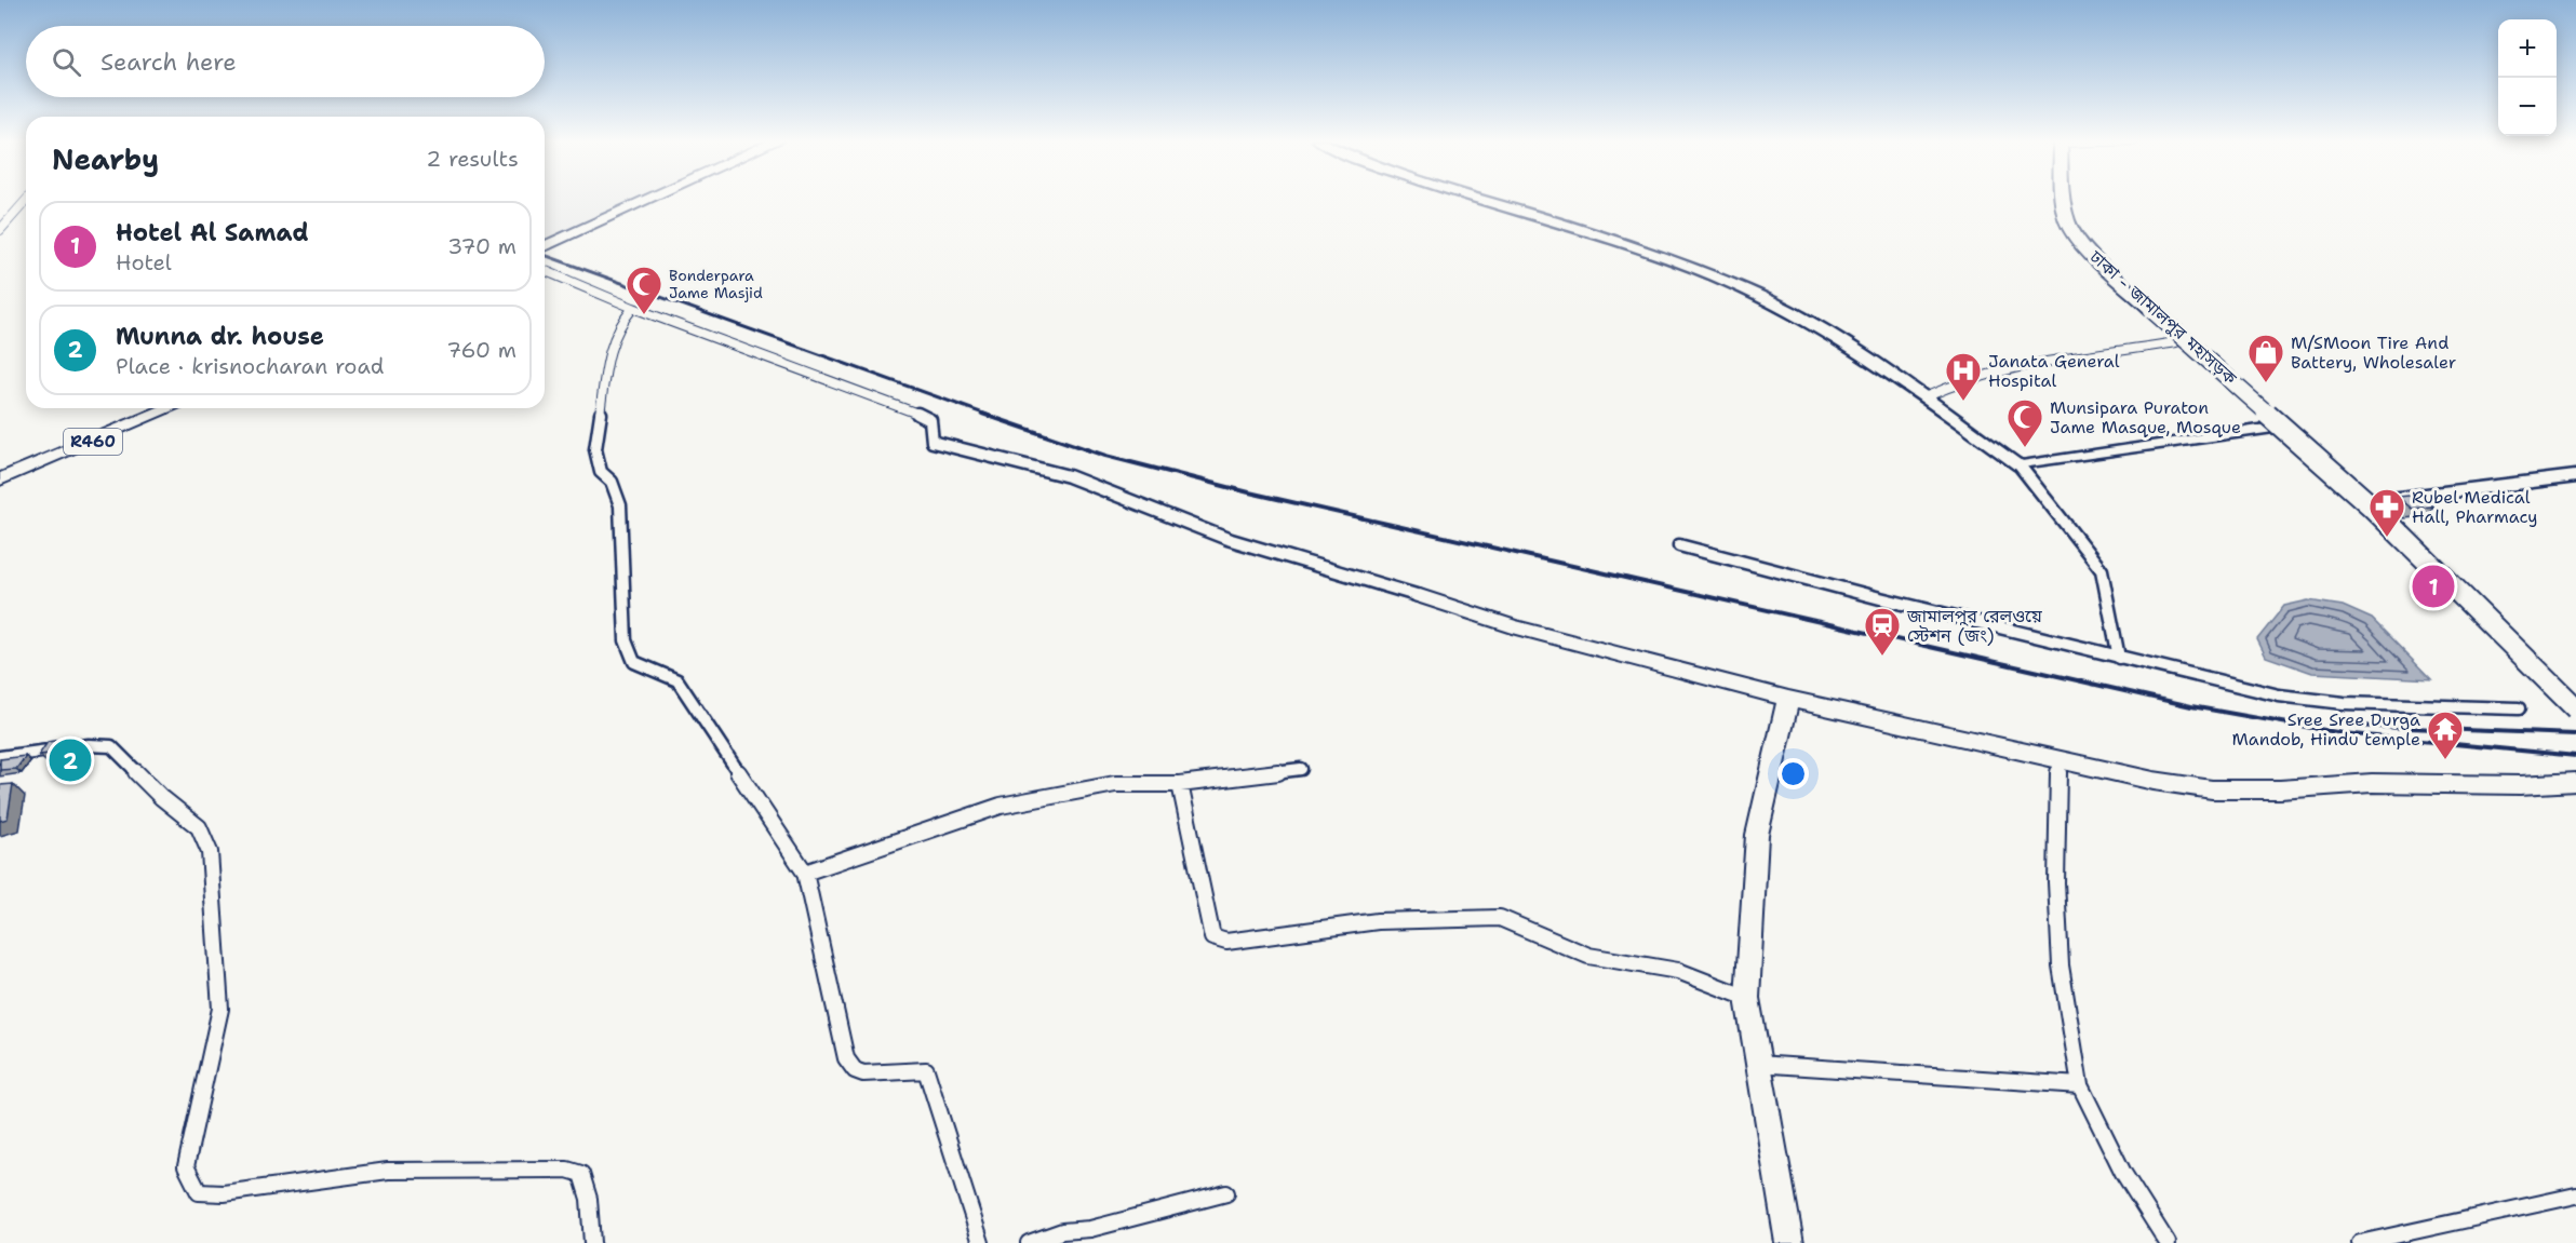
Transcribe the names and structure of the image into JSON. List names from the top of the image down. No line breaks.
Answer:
{"streets":{"highway":["ঢাকা - জামালপুর মহাসড়ক"],"main road":["R460"]},"places":{"mosque":["Bonderpara Jame Masjid","Munsipara Puraton Jame Masque, Mosque"],"shop":["M/SMoon Tire And Battery, Wholesaler"],"hospital":["Janata General Hospital"],"pharmacy":["Rubel Medical Hall, Pharmacy"],"station":["জামালপুর রেলওয়ে স্টেশন (জং)"],"temple":["Sree Sree Durga Mandob, Hindu temple"]},"page":{"map_buttons":["+","−"],"search":"Search here","heading":["Nearby","2 results"],"list":[{"mark":"1","name":"Hotel Al Samad","note":"Hotel","value":"370 m"},{"mark":"2","name":"Munna dr. house","note":"Place · krisnocharan road","value":"760 m"}],"pins":["1","2"]}}
